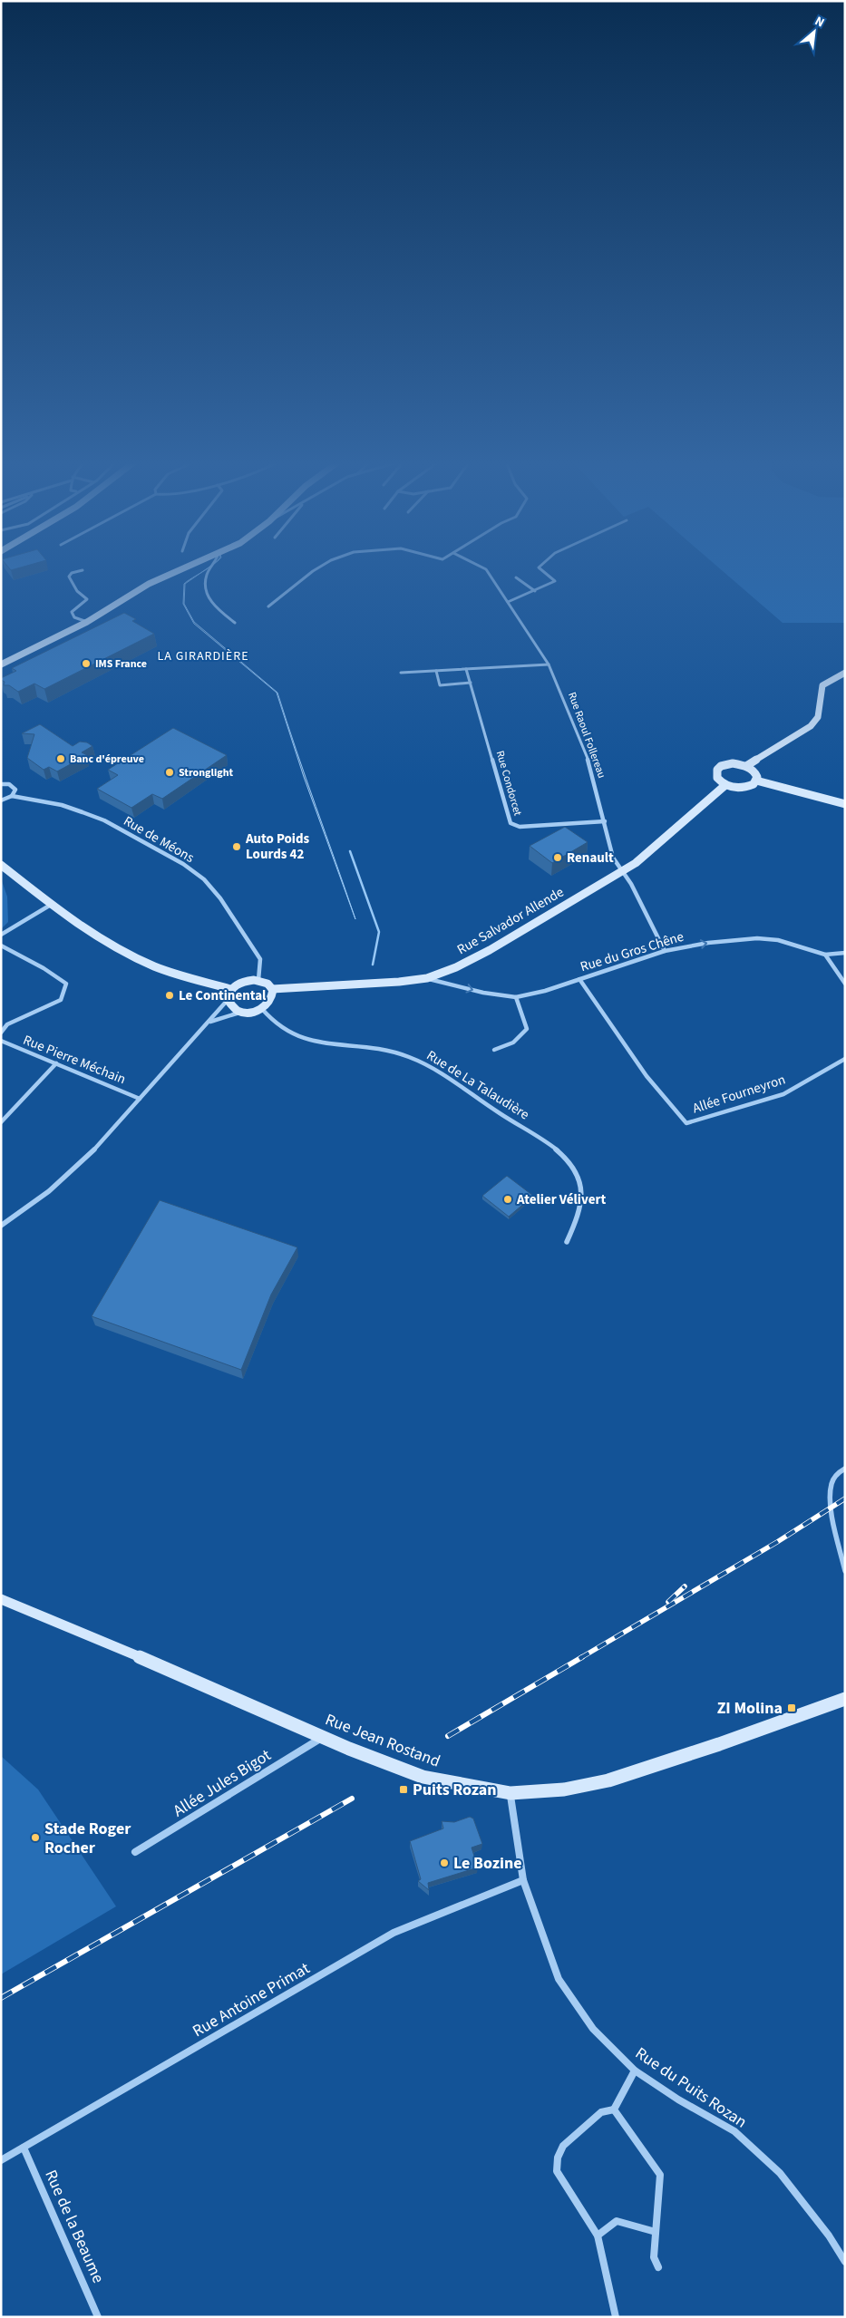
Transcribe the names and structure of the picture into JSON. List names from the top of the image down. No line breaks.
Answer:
{"streets":{"street":["Rue Raoul Follereau","Rue Condorcet","Rue de Méons","Rue Salvador Allende","Rue du Gros Chêne","Rue Pierre Méchain","Rue de La Talaudière","Allée Fourneyron","Rue Jean Rostand","Allée Jules Bigot","Rue Antoine Primat","Rue du Puits Rozan","Rue de la Beaume"]},"crossings":[["Rue Raoul Follereau","Rue Condorcet"],["Rue Raoul Follereau","Rue Salvador Allende"],["Rue Raoul Follereau","Rue du Gros Chêne"],["Rue de Méons","Rue Salvador Allende"],["Rue de Méons","Rue de La Talaudière"],["Rue Salvador Allende","Rue du Gros Chêne"],["Rue Salvador Allende","Rue de La Talaudière"],["Rue du Gros Chêne","Allée Fourneyron"],["Rue Jean Rostand","Allée Jules Bigot"],["Rue Jean Rostand","Rue du Puits Rozan"],["Rue Antoine Primat","Rue du Puits Rozan"],["Rue Antoine Primat","Rue de la Beaume"]],"one_way":["Rue du Gros Chêne"],"districts":["LA GIRARDIÈRE"],"places":{"other":["IMS France","Banc d'épreuve","Stronglight","Auto Poids Lourds 42","Renault","Le Continental","Atelier Vélivert","Stade Roger Rocher","Le Bozine"],"transit":["ZI Molina","Puits Rozan"]},"north":"top right"}
